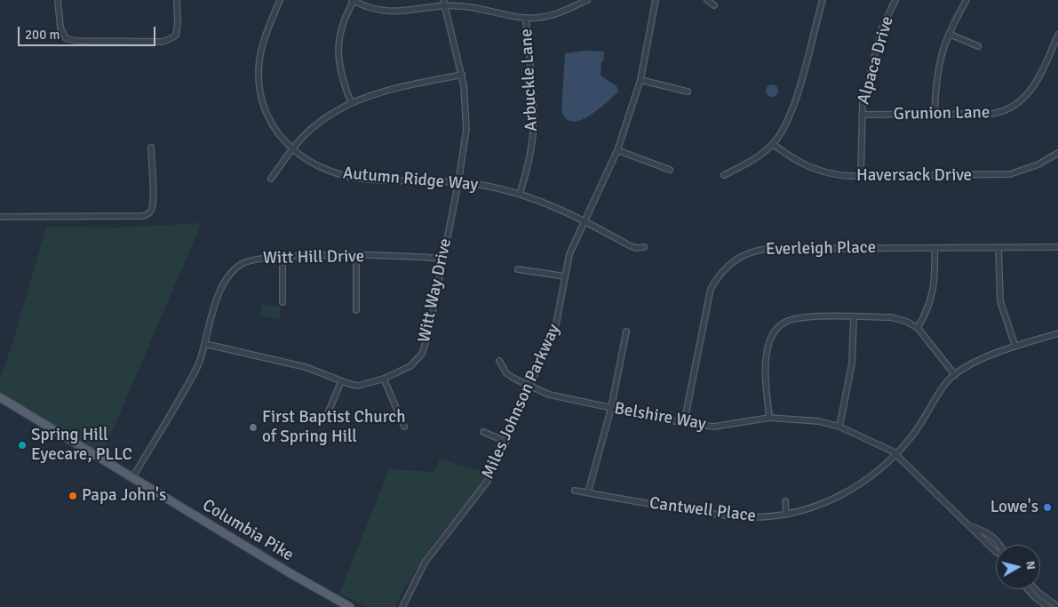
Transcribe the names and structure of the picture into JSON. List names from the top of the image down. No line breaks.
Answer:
{"streets":{"main road":["Columbia Pike"],"street":["Alpaca Drive","Arbuckle Lane","Grunion Lane","Haversack Drive","Autumn Ridge Way","Everleigh Place","Witt Hill Drive","Witt Way Drive","Miles Johnson Parkway","Belshire Way","Cantwell Place"]},"crossings":[["Alpaca Drive","Grunion Lane"],["Alpaca Drive","Haversack Drive"],["Arbuckle Lane","Autumn Ridge Way"],["Autumn Ridge Way","Witt Way Drive"],["Autumn Ridge Way","Miles Johnson Parkway"],["Everleigh Place","Belshire Way"],["Witt Hill Drive","Witt Way Drive"],["Witt Hill Drive","Columbia Pike"],["Miles Johnson Parkway","Belshire Way"],["Belshire Way","Cantwell Place"]],"places":["First Baptist Church of Spring Hill","Spring Hill Eyecare, PLLC","Papa John's","Lowe's"],"scale_bar":"200 m","north":"right"}
